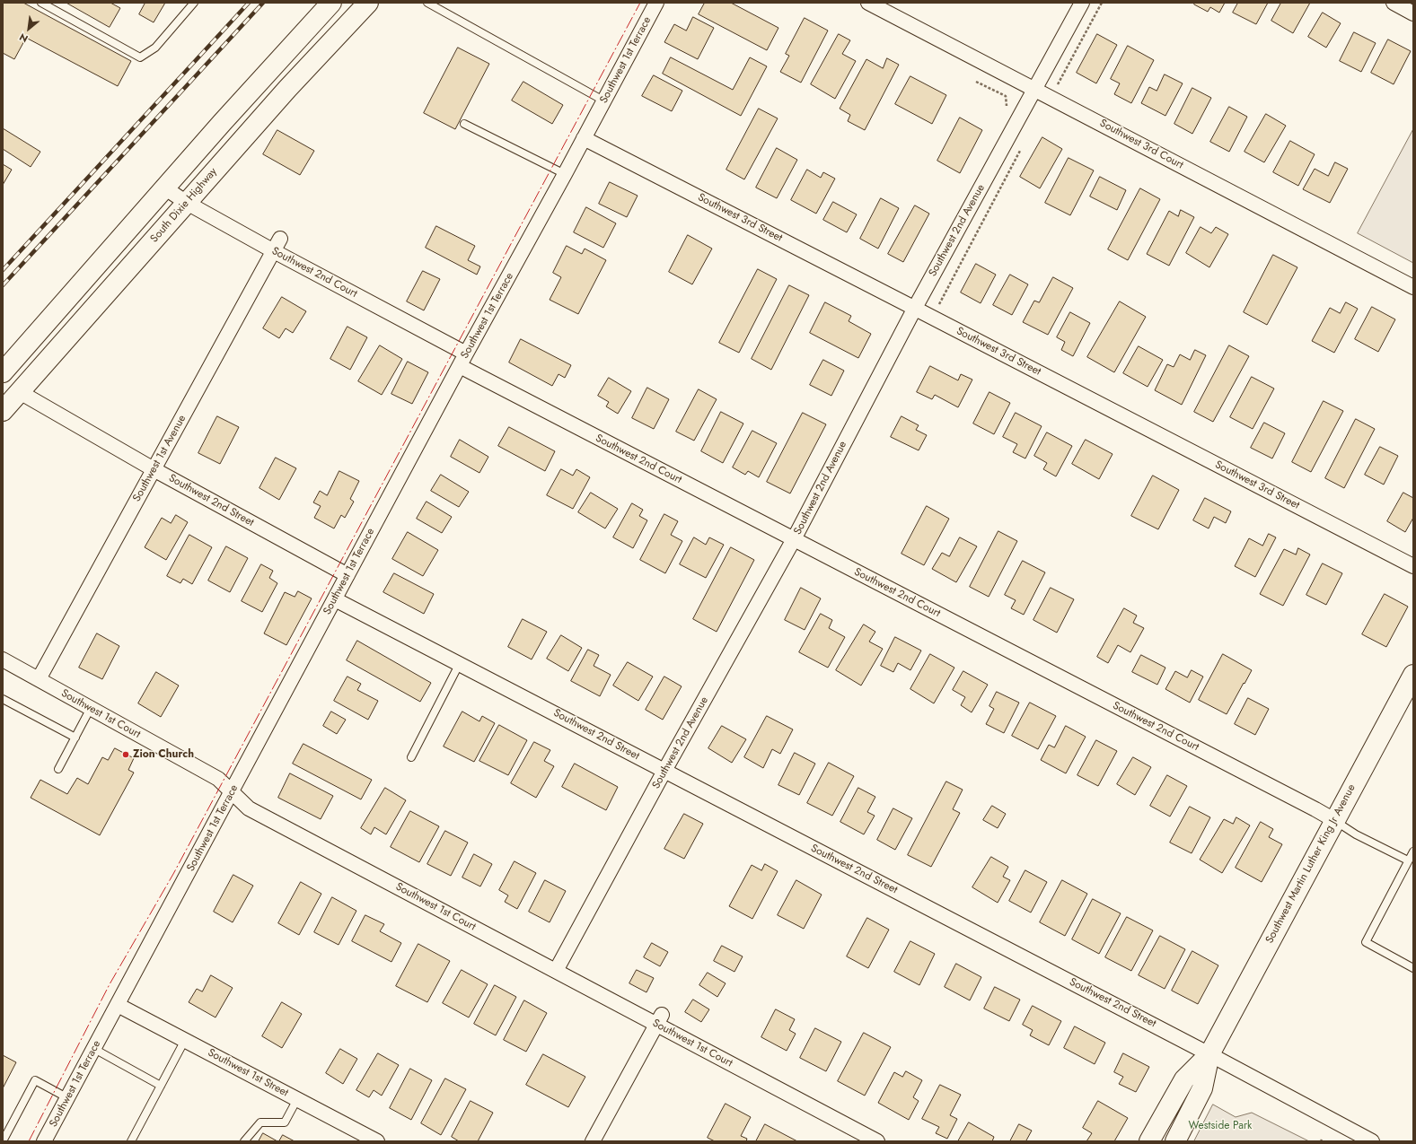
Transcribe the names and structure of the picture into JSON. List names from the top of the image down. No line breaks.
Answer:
{"streets":{"main road":["South Dixie Highway","Southwest Martin Luther King Jr Avenue"],"street":["Southwest 1st Terrace","Southwest 3rd Court","Southwest 3rd Street","Southwest 2nd Avenue","Southwest 2nd Court","Southwest 1st Avenue","Southwest 2nd Street","Southwest 1st Court","Southwest 1st Street"]},"crossings":[["Southwest 1st Terrace","Southwest 3rd Street"],["Southwest 1st Terrace","Southwest 2nd Court"],["Southwest 1st Terrace","Southwest 2nd Street"],["Southwest 1st Terrace","Southwest 1st Court"],["Southwest 1st Terrace","Southwest 1st Street"],["Southwest 3rd Court","Southwest 2nd Avenue"],["South Dixie Highway","Southwest 2nd Court"],["South Dixie Highway","Southwest 2nd Street"],["Southwest 3rd Street","Southwest 2nd Avenue"],["Southwest 2nd Avenue","Southwest 2nd Court"],["Southwest 2nd Avenue","Southwest 2nd Street"],["Southwest 2nd Avenue","Southwest 1st Court"],["Southwest 2nd Court","Southwest 1st Avenue"],["Southwest 2nd Court","Southwest Martin Luther King Jr Avenue"],["Southwest 1st Avenue","Southwest 2nd Street"],["Southwest 1st Avenue","Southwest 1st Court"],["Southwest 2nd Street","Southwest Martin Luther King Jr Avenue"]],"parks":["Westside Park"],"places":["Zion Church"],"north":"bottom left"}
